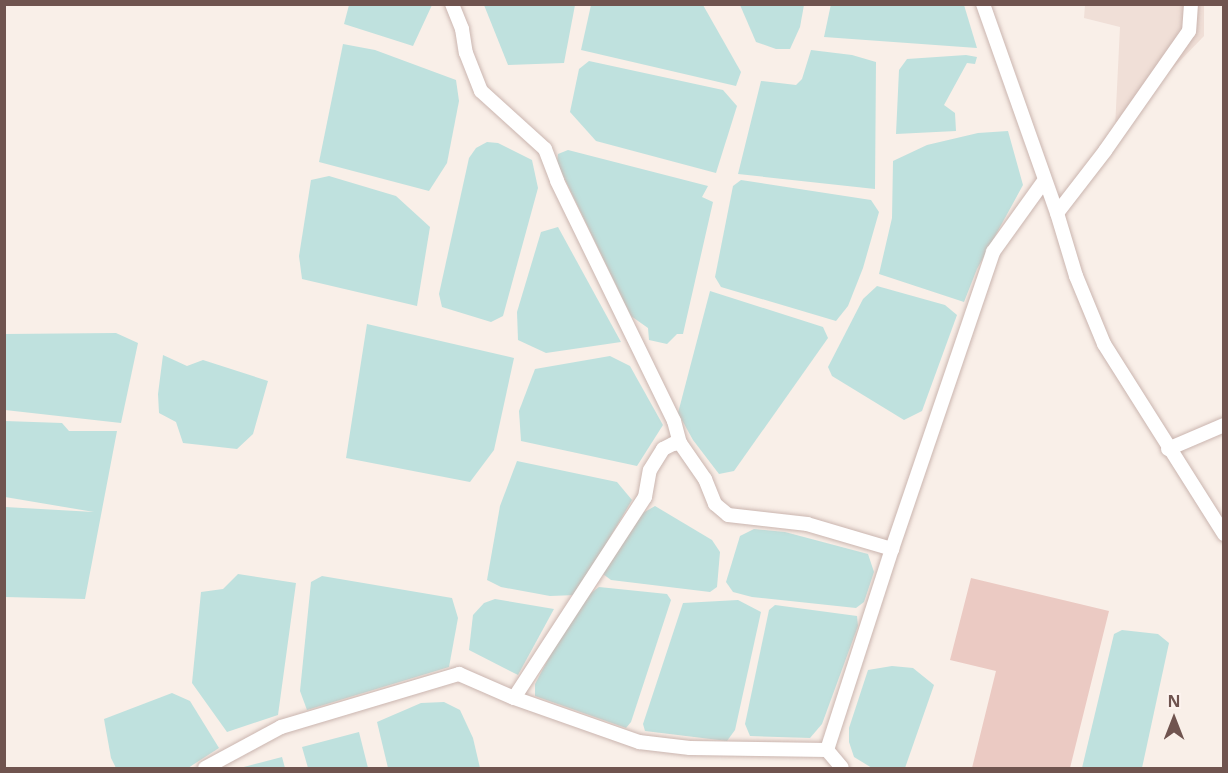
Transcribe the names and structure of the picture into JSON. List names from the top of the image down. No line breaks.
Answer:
{"north":"top"}
